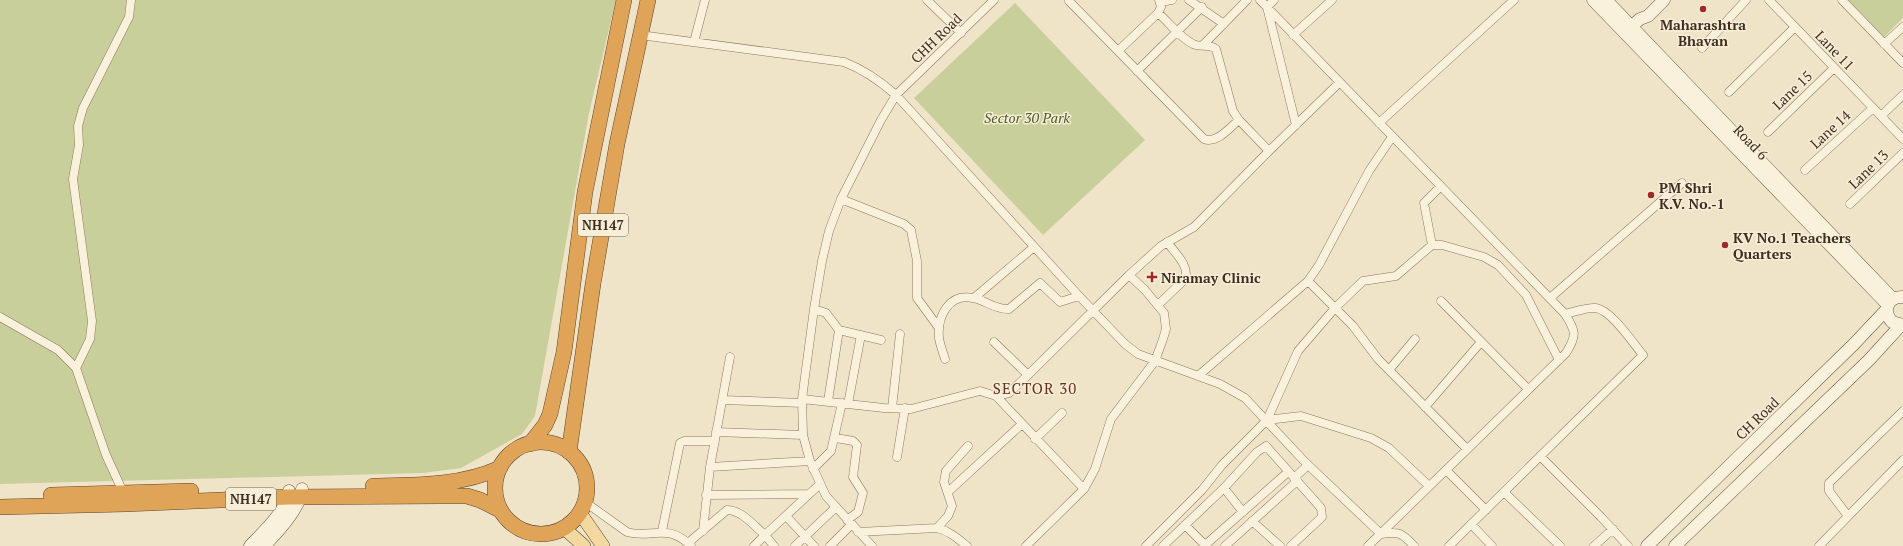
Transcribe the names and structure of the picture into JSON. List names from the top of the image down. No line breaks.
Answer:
{"streets":{"highway":["NH147"],"street":["CHH Road","Lane 11","Lane 15","Lane 14","Road 6","Lane 13","CH Road"]},"crossings":[["Lane 11","Lane 15"],["Lane 11","Lane 14"],["Road 6","CH Road"]],"districts":["SECTOR 30"],"parks":["Sector 30 Park"],"places":{"other":["Maharashtra Bhavan","PM Shri K.V. No.-1","KV No.1 Teachers Quarters"],"health":["Niramay Clinic"]}}
